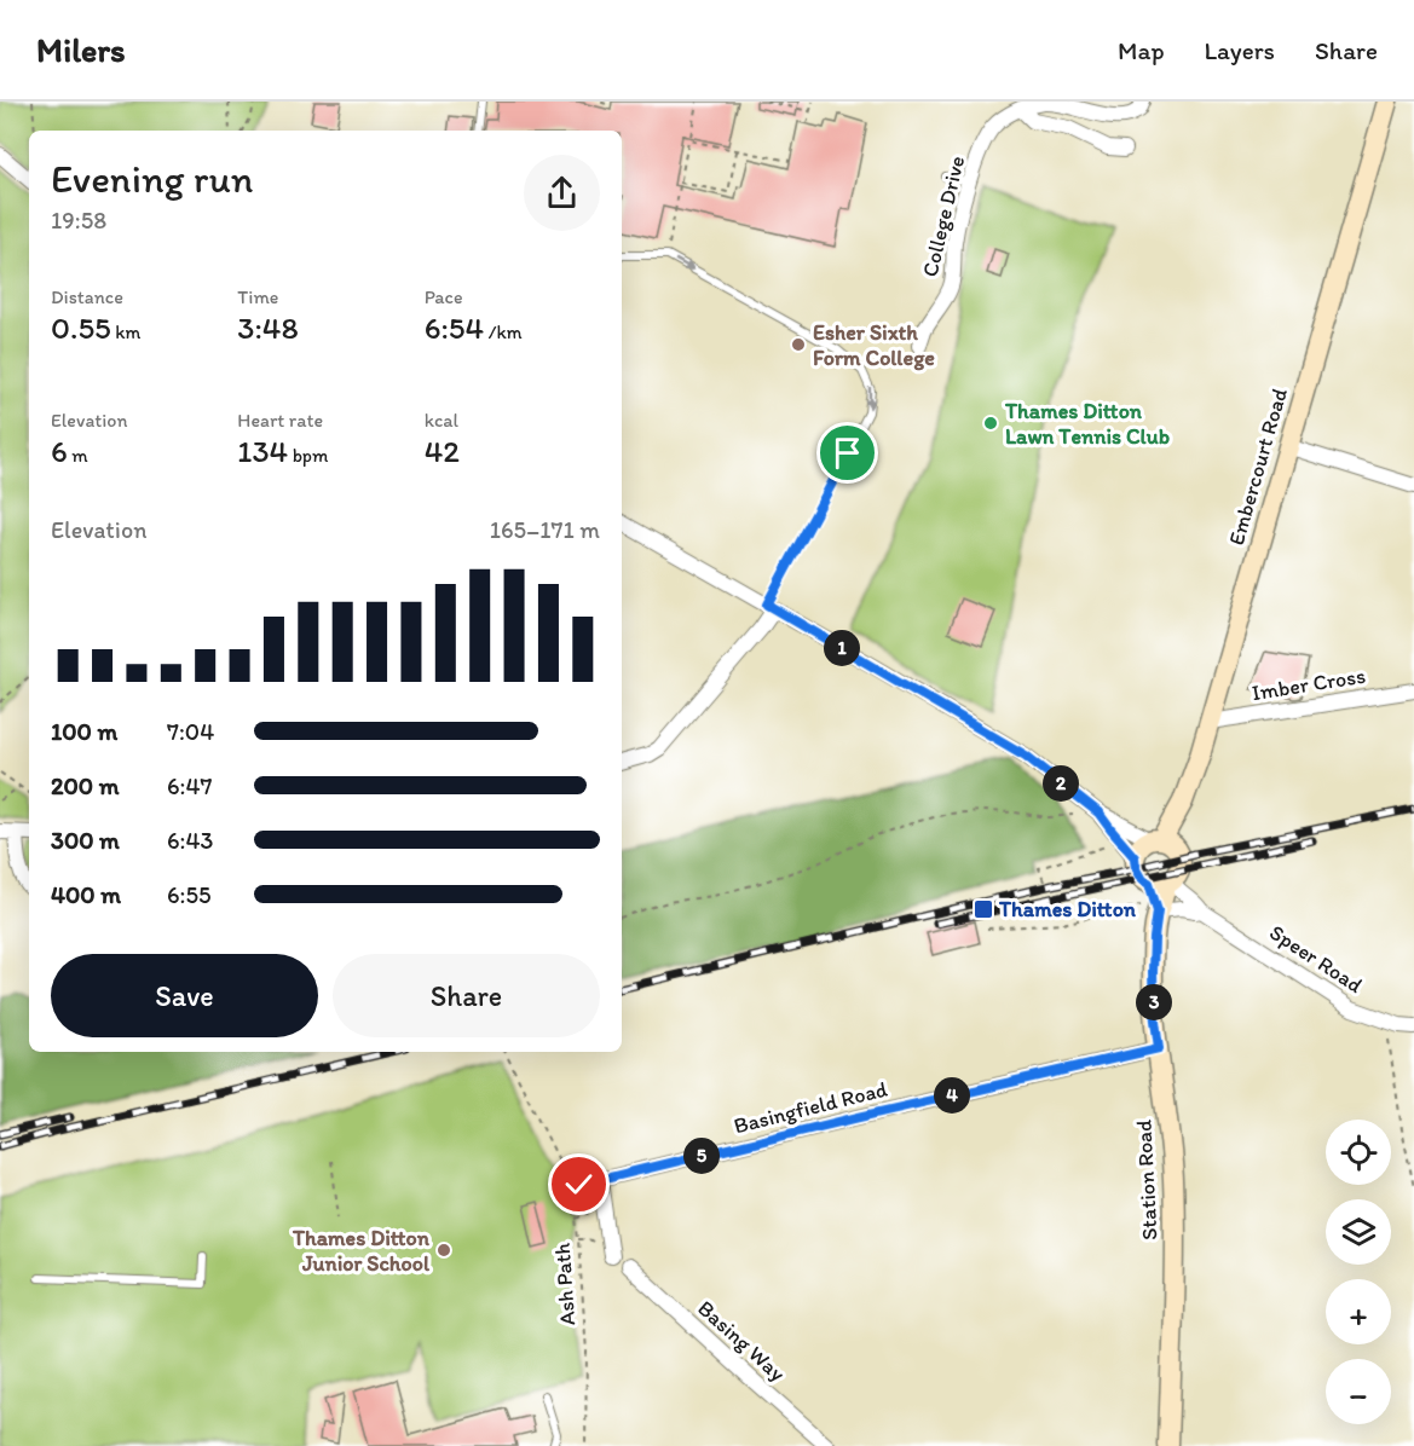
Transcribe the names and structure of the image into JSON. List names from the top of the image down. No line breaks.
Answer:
{"streets":{"main road":["Embercourt Road","Station Road"],"street":["College Drive","Imber Cross","Speer Road","Basingfield Road","Basing Way"],"path":["Ash Path"]},"crossings":[["Embercourt Road","Imber Cross"],["Embercourt Road","Speer Road"],["Embercourt Road","Station Road"],["Speer Road","Station Road"],["Basingfield Road","Station Road"]],"places":{"other":["Esher Sixth Form College","Thames Ditton Lawn Tennis Club","Thames Ditton Junior School"],"transit":["Thames Ditton"]},"page":{"header":"Milers","nav":["Map","Layers","Share"],"heading":["Evening run","19:58"],"stats":[["Distance","0.55 km"],["Time","3:48"],["Pace","6:54 /km"],["Elevation","6 m"],["Heart rate","134 bpm"],["kcal","42"]],"chart":["Elevation","165–171 m"],"pins":["1","2","3","4","5"],"list":[{"name":"100 m","note":"7:04"},{"name":"200 m","note":"6:47"},{"name":"300 m","note":"6:43"},{"name":"400 m","note":"6:55"}],"buttons":["Save","Share"],"map_buttons":["+","−"]}}
